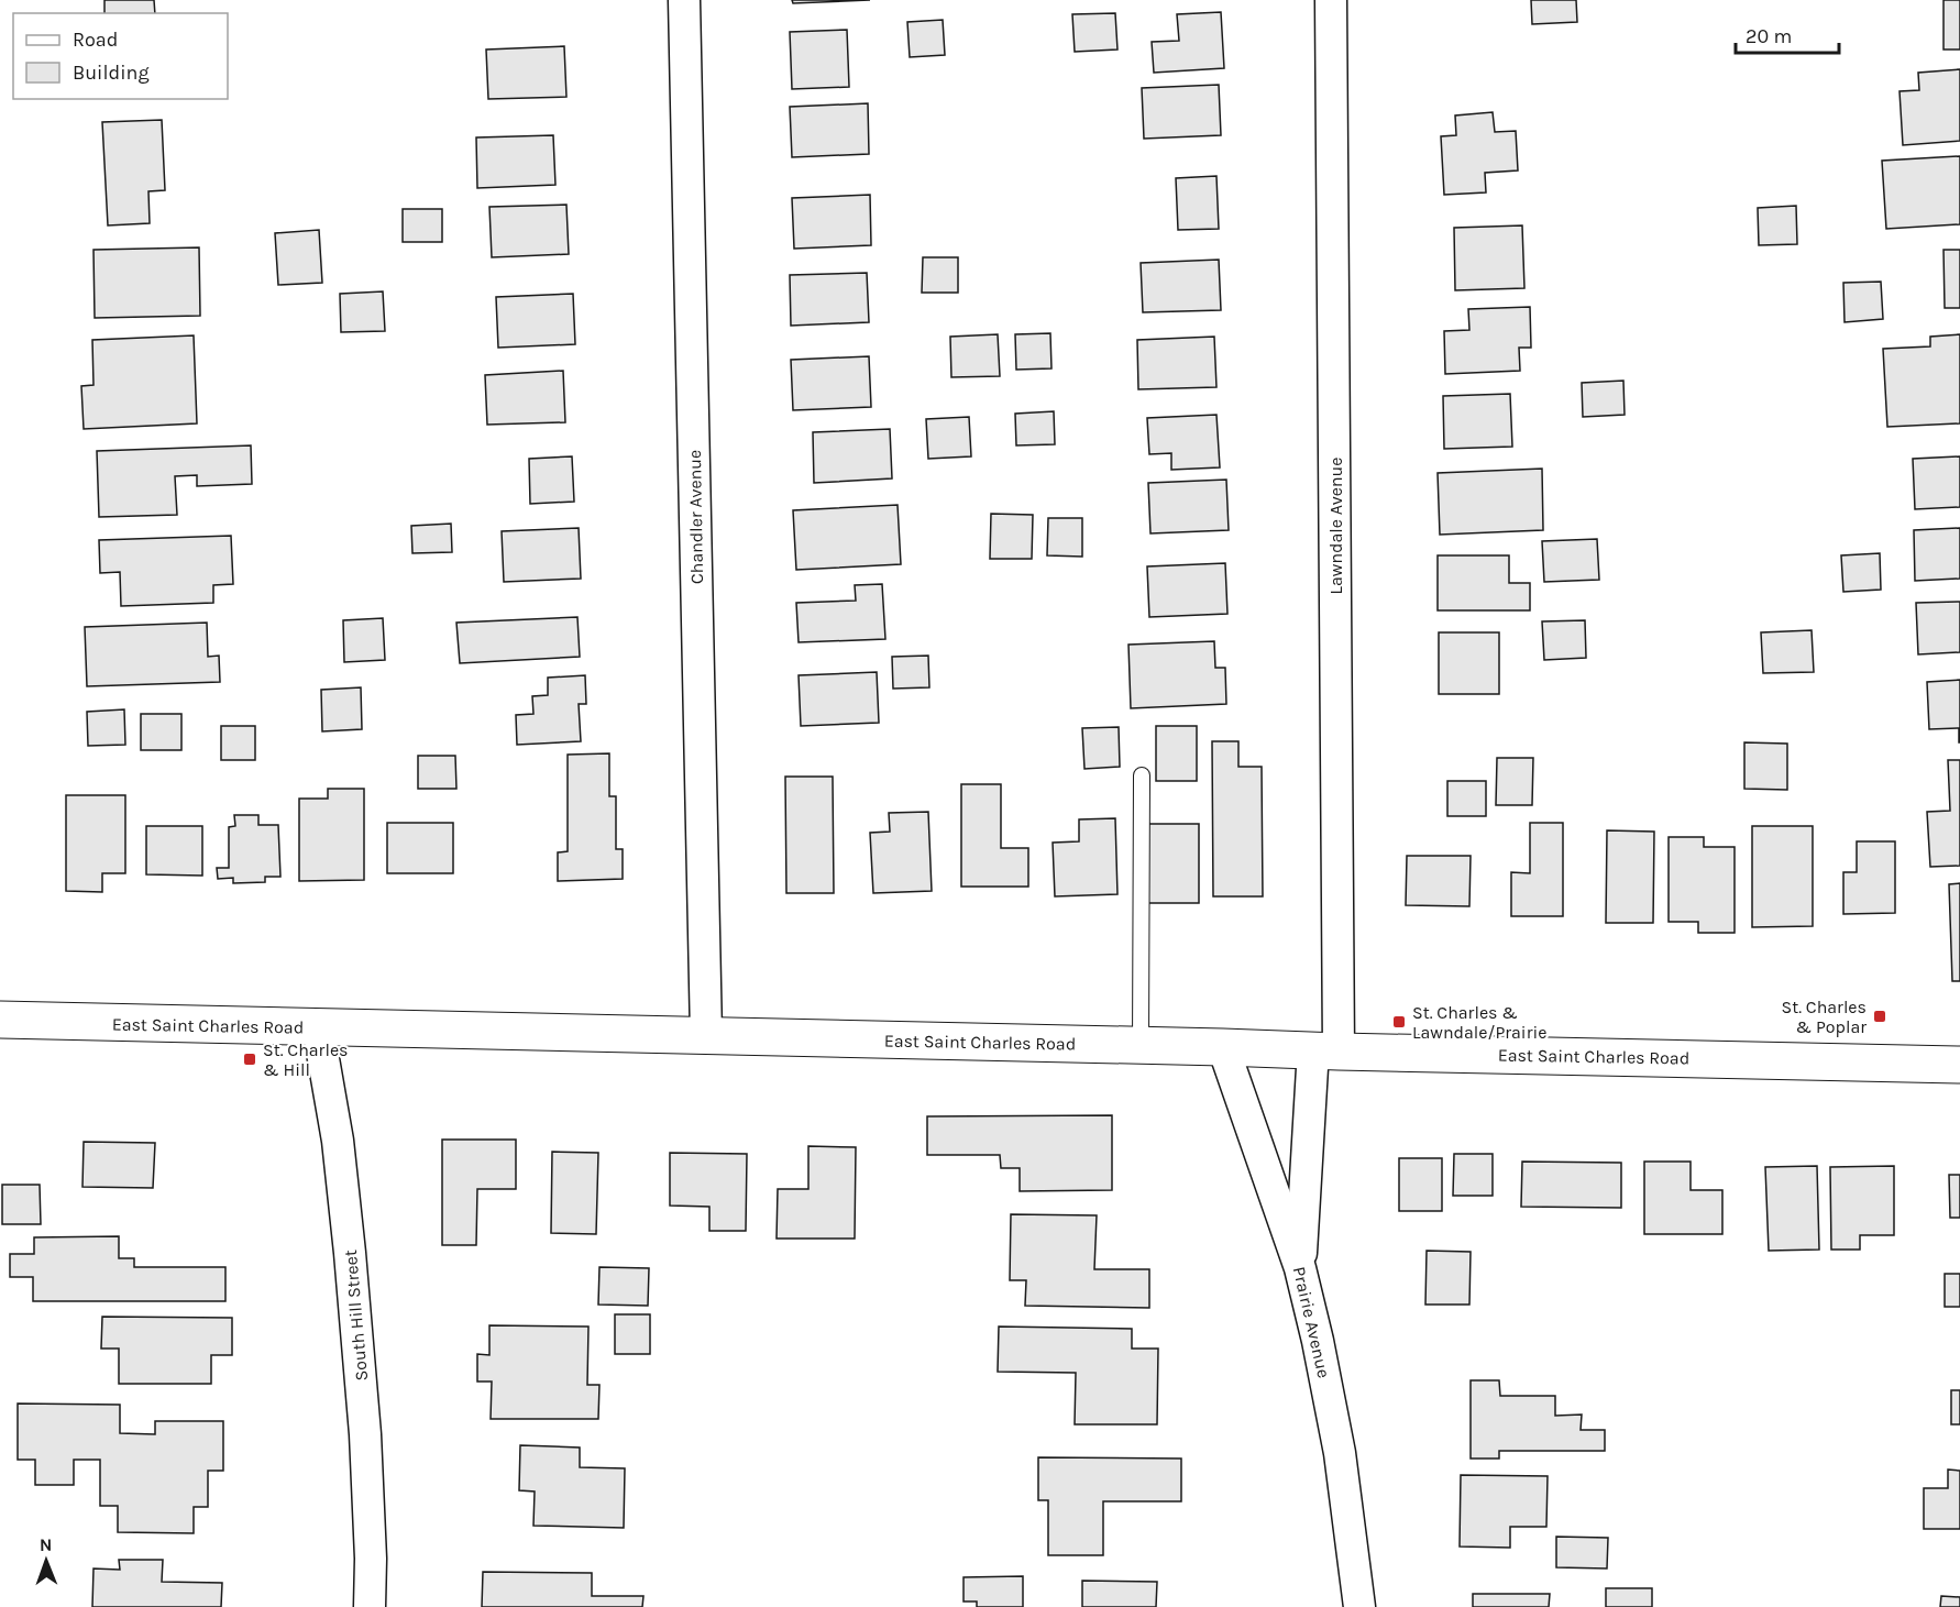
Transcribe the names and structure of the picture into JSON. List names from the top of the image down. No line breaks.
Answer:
{"streets":{"main road":["East Saint Charles Road"],"street":["Chandler Avenue","Lawndale Avenue","South Hill Street","Prairie Avenue"]},"crossings":[["Chandler Avenue","East Saint Charles Road"],["Lawndale Avenue","East Saint Charles Road"],["Lawndale Avenue","Prairie Avenue"],["East Saint Charles Road","South Hill Street"],["East Saint Charles Road","Prairie Avenue"]],"places":{"transit":["St. Charles & Poplar","St. Charles & Lawndale/Prairie","St. Charles & Hill"]},"legend":["Road","Building"],"scale_bar":"20 m","north":"top"}
